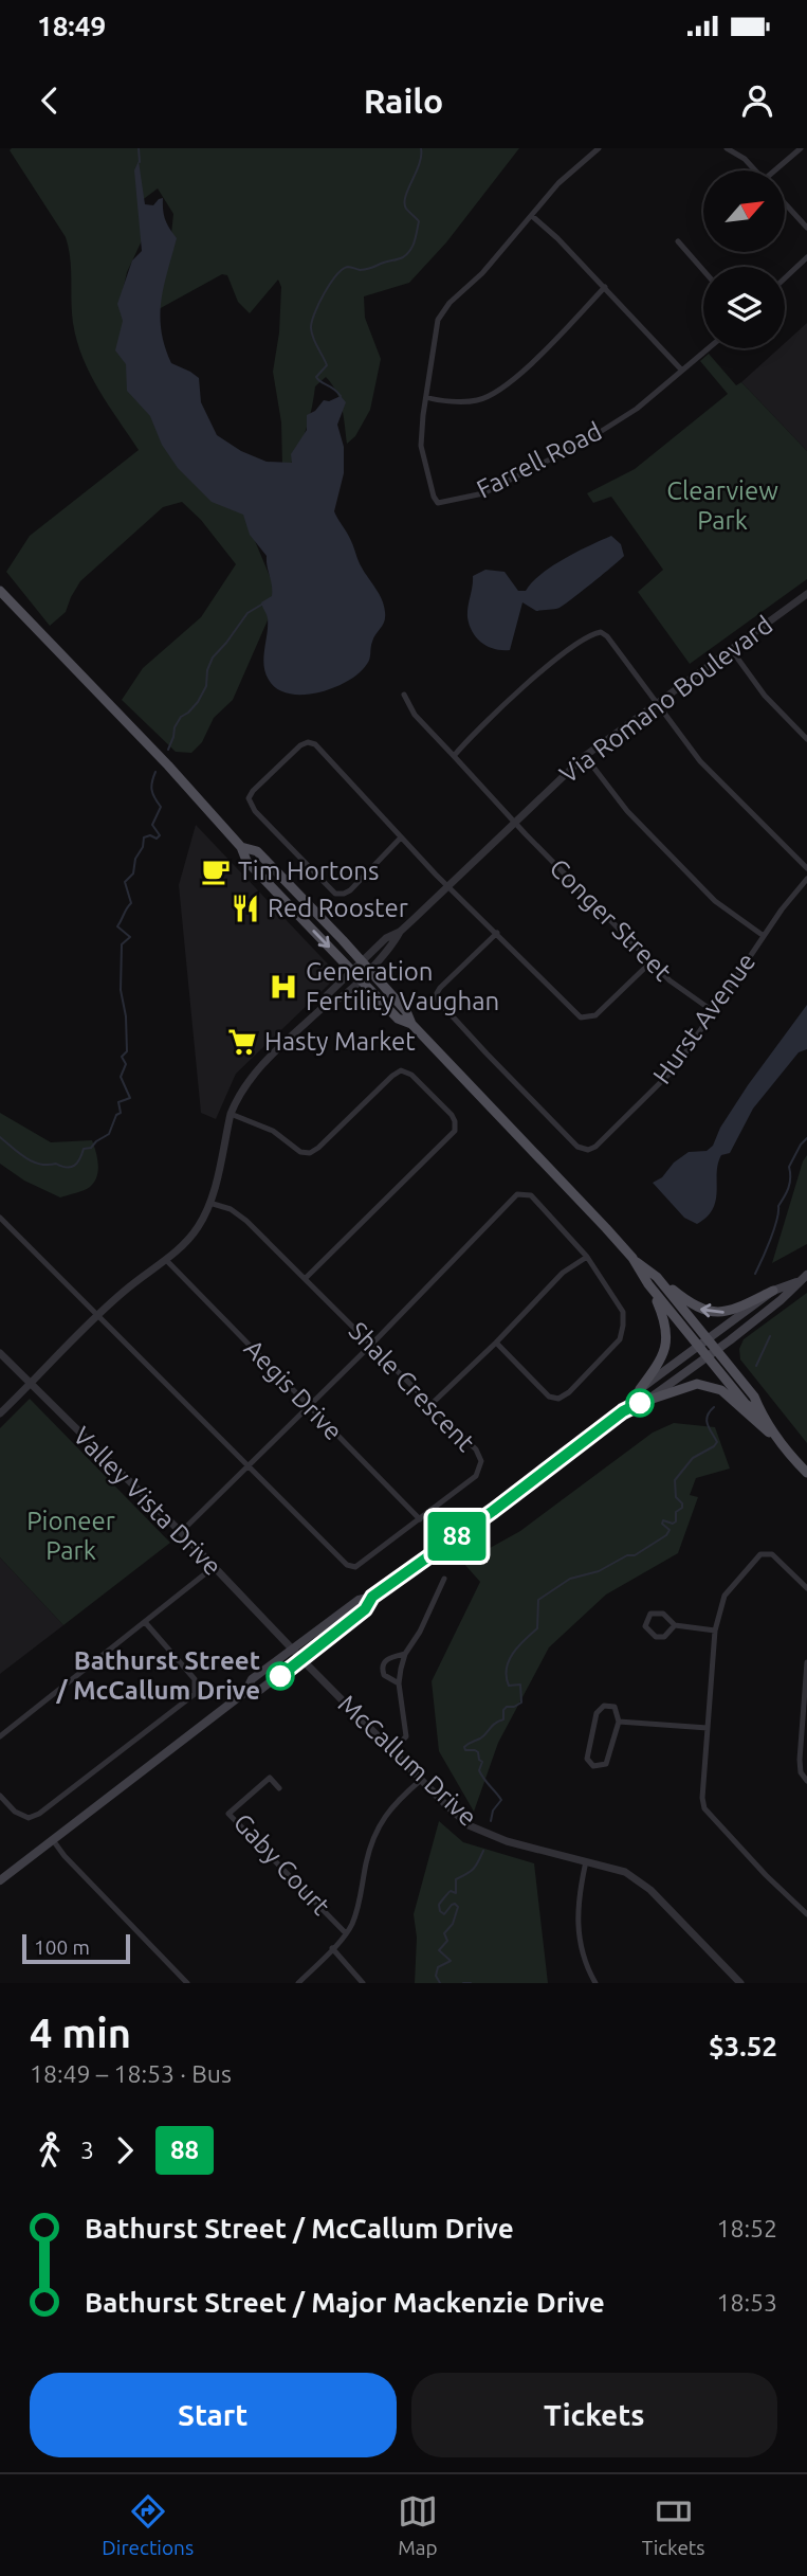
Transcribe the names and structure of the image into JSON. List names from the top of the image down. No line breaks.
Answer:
{"streets":{"street":["Farrell Road","Via Romano Boulevard","Conger Street","Hurst Avenue","Shale Crescent","Aegis Drive","Valley Vista Drive","McCallum Drive","Gaby Court"]},"crossings":[["Via Romano Boulevard","Conger Street"],["Conger Street","Hurst Avenue"],["Shale Crescent","Aegis Drive"],["Valley Vista Drive","McCallum Drive"]],"parks":["Clearview Park","Pioneer Park"],"places":{"cafe":["Tim Hortons"],"restaurant":["Red Rooster"],"hospital":["Generation Fertility Vaughan"],"supermarket":["Hasty Market"],"other":["Bathurst Street / McCallum Drive"]},"lines":["bus line 88"],"scale_bar":"100 m","north":"top right","page":{"status":"18:49","header":"Railo","on_map":"88","scale":"100 m","heading":["4 min","18:49 – 18:53 · Bus","$3.52"],"legs":["3","88"],"list":[{"name":"Bathurst Street / McCallum Drive","value":"18:52"},{"name":"Bathurst Street / Major Mackenzie Drive","value":"18:53"}],"buttons":["Start","Tickets"],"tabs":["Directions","Map","Tickets"]}}
